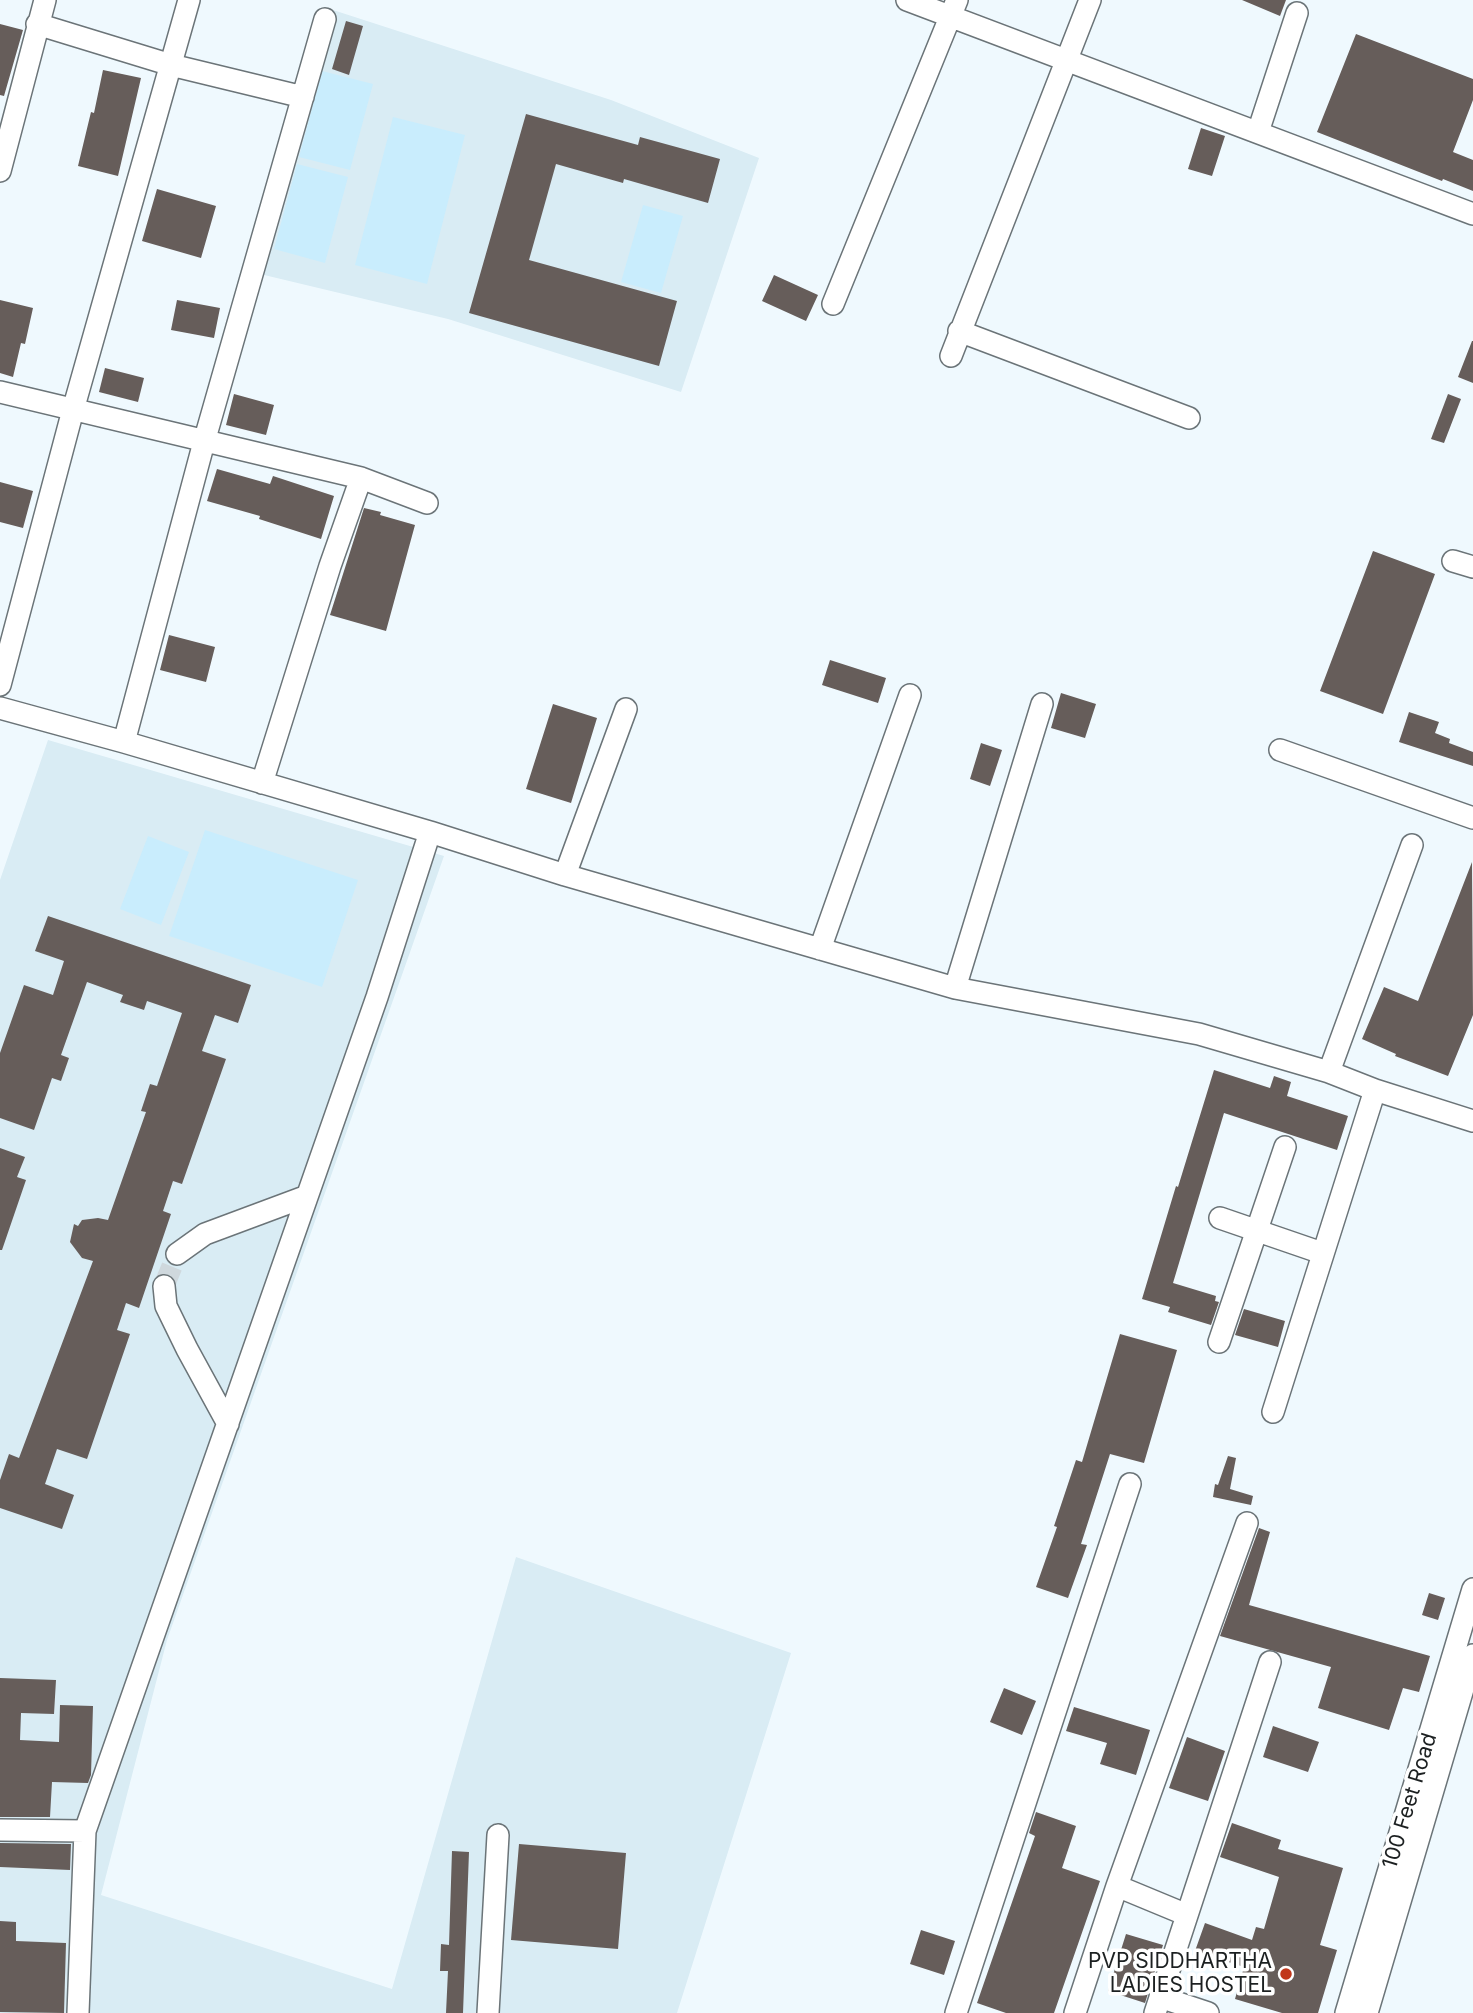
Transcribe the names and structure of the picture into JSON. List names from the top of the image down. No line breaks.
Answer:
{"streets":{"street":["100 Feet Road"]},"places":["PVP SIDDHARTHA LADIES HOSTEL"]}
